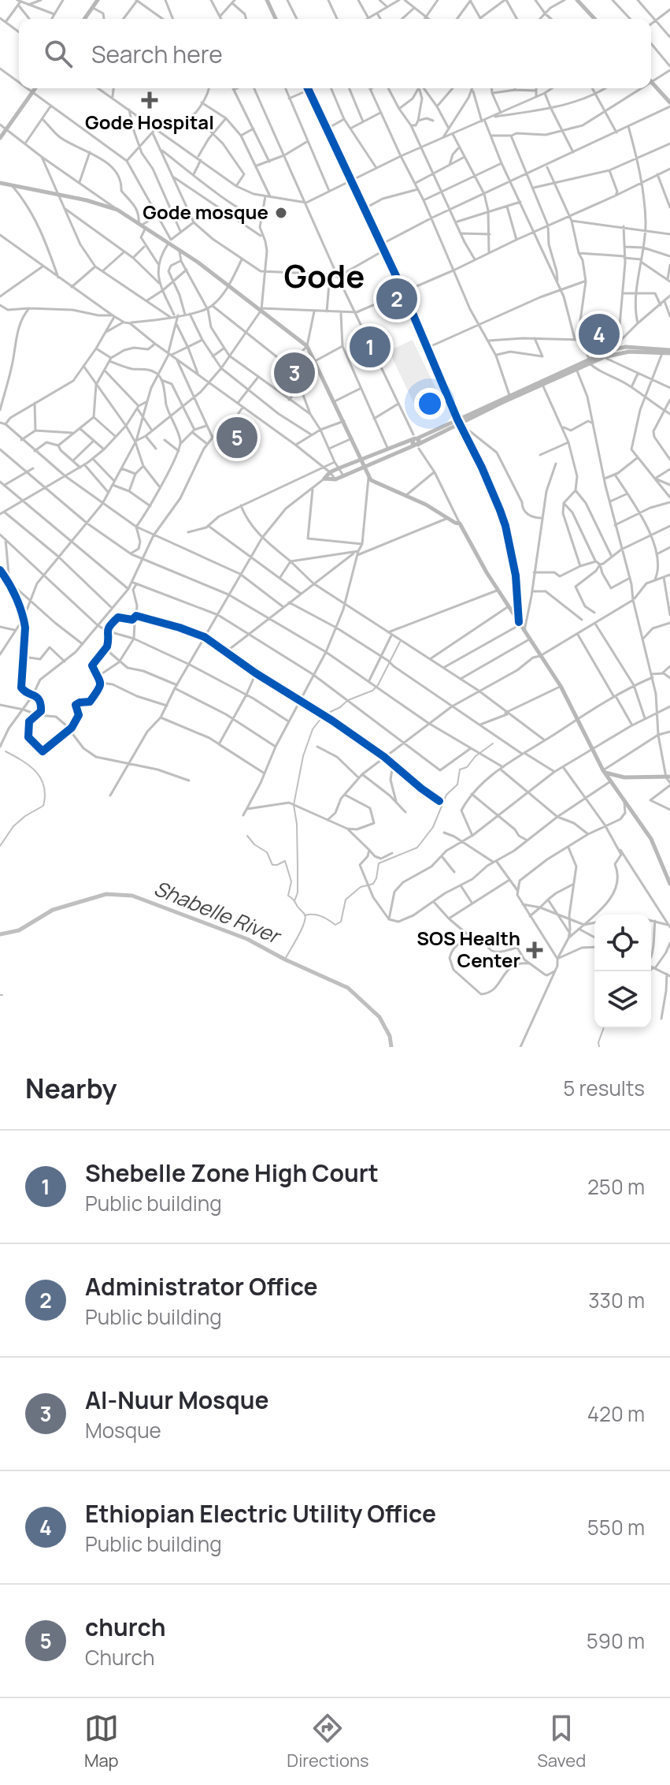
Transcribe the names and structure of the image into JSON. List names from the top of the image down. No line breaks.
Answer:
{"districts":["Gode"],"water":["Shabelle River"],"places":{"health":["Gode Hospital","SOS Health Center"],"other":["Gode mosque"]},"page":{"search":"Search here","pins":["2","4","1","3","5"],"heading":["Nearby","5 results"],"list":[{"mark":"1","name":"Shebelle Zone High Court","note":"Public building","value":"250 m"},{"mark":"2","name":"Administrator Office","note":"Public building","value":"330 m"},{"mark":"3","name":"Al-Nuur Mosque","note":"Mosque","value":"420 m"},{"mark":"4","name":"Ethiopian Electric Utility Office","note":"Public building","value":"550 m"},{"mark":"5","name":"church","note":"Church","value":"590 m"}],"nav":["Map","Directions","Saved"]}}
